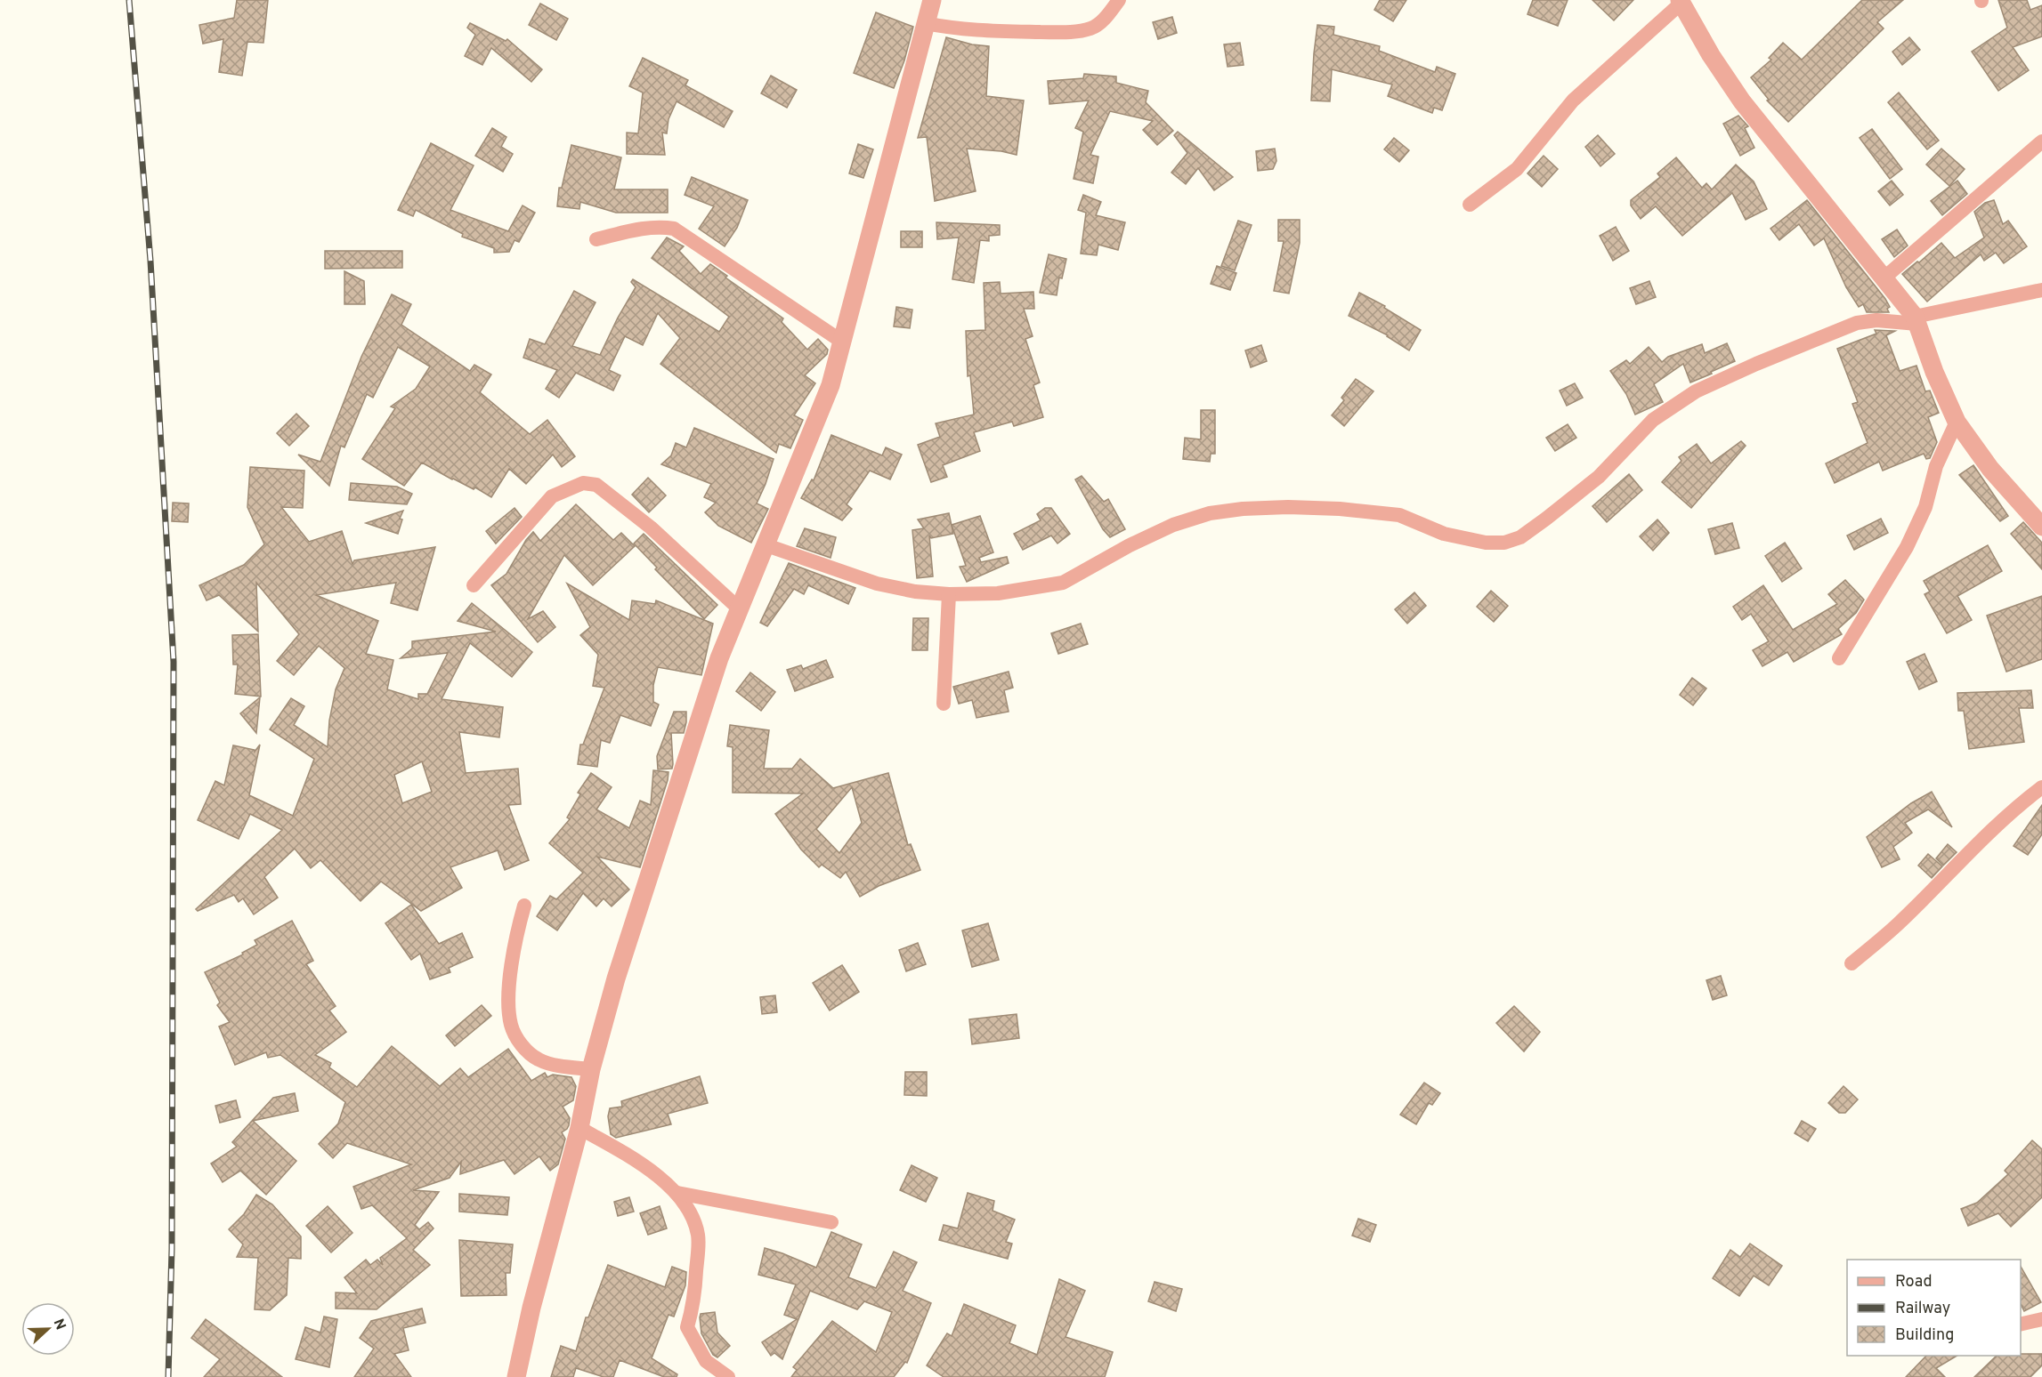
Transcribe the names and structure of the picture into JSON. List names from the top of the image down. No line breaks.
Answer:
{"legend":["Road","Railway","Building"],"north":"right"}
